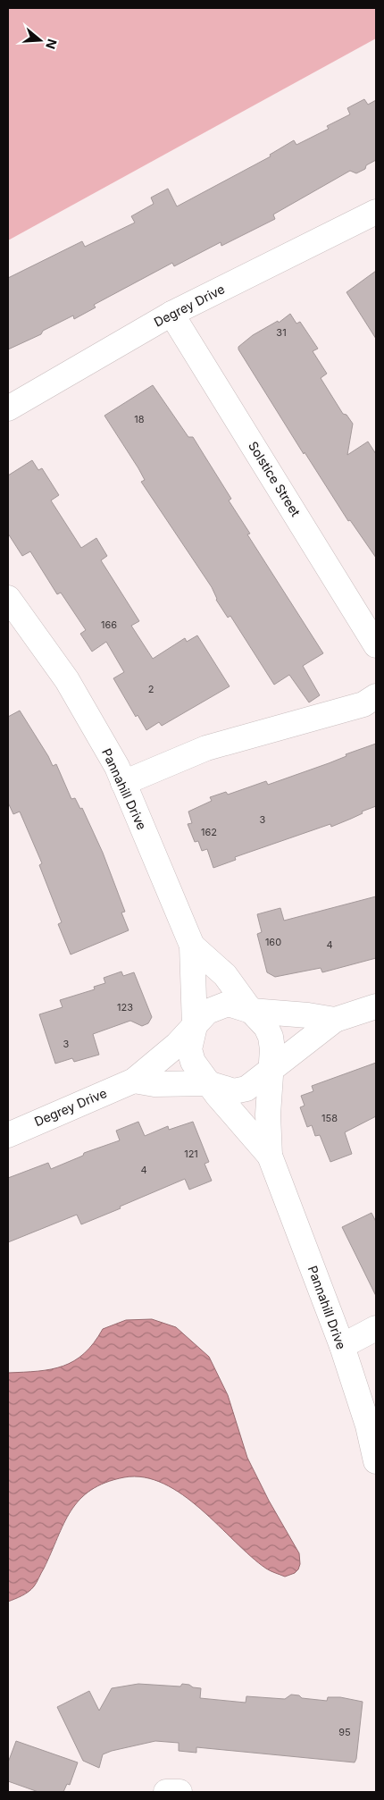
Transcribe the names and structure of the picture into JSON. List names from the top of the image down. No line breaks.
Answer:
{"streets":{"street":["Degrey Drive","Solstice Street","Pannahill Drive"]},"crossings":[["Degrey Drive","Solstice Street"],["Degrey Drive","Pannahill Drive"]],"house_numbers":["31","18","166","2","3","162","160","4","123","3","158","121","4","95"],"north":"right"}
